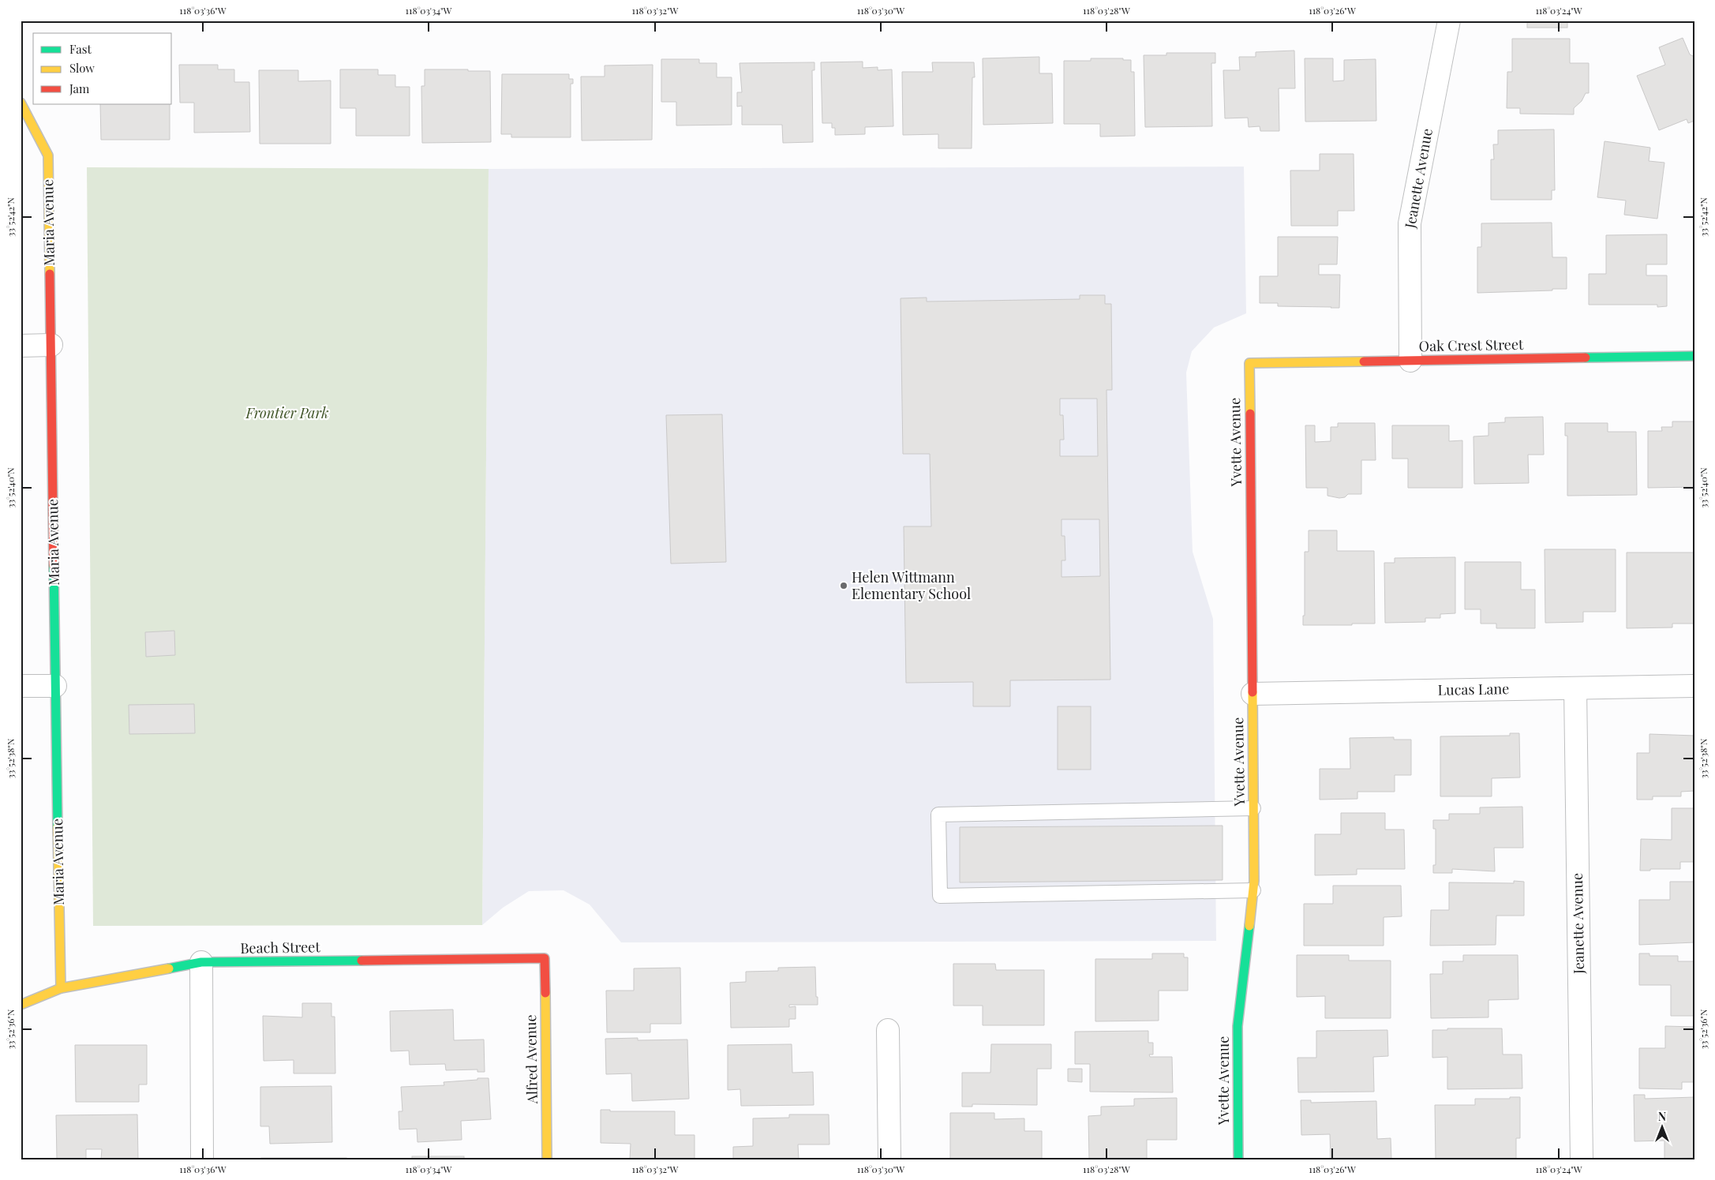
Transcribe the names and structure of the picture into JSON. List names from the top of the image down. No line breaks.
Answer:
{"streets":{"street":["Jeanette Avenue","Maria Avenue","Oak Crest Street","Yvette Avenue","Lucas Lane","Beach Street","Alfred Avenue"]},"crossings":[["Jeanette Avenue","Oak Crest Street"],["Jeanette Avenue","Lucas Lane"],["Maria Avenue","Beach Street"],["Oak Crest Street","Yvette Avenue"],["Yvette Avenue","Lucas Lane"],["Beach Street","Alfred Avenue"]],"parks":["Frontier Park"],"places":["Helen Wittmann Elementary School"],"legend":["Fast","Slow","Jam"],"north":"top","coordinates":["118°03'36\"W","118°03'34\"W","118°03'32\"W","118°03'30\"W","118°03'28\"W","118°03'26\"W","118°03'24\"W","33°52'42\"N","33°52'40\"N","33°52'38\"N","33°52'36\"N"]}
